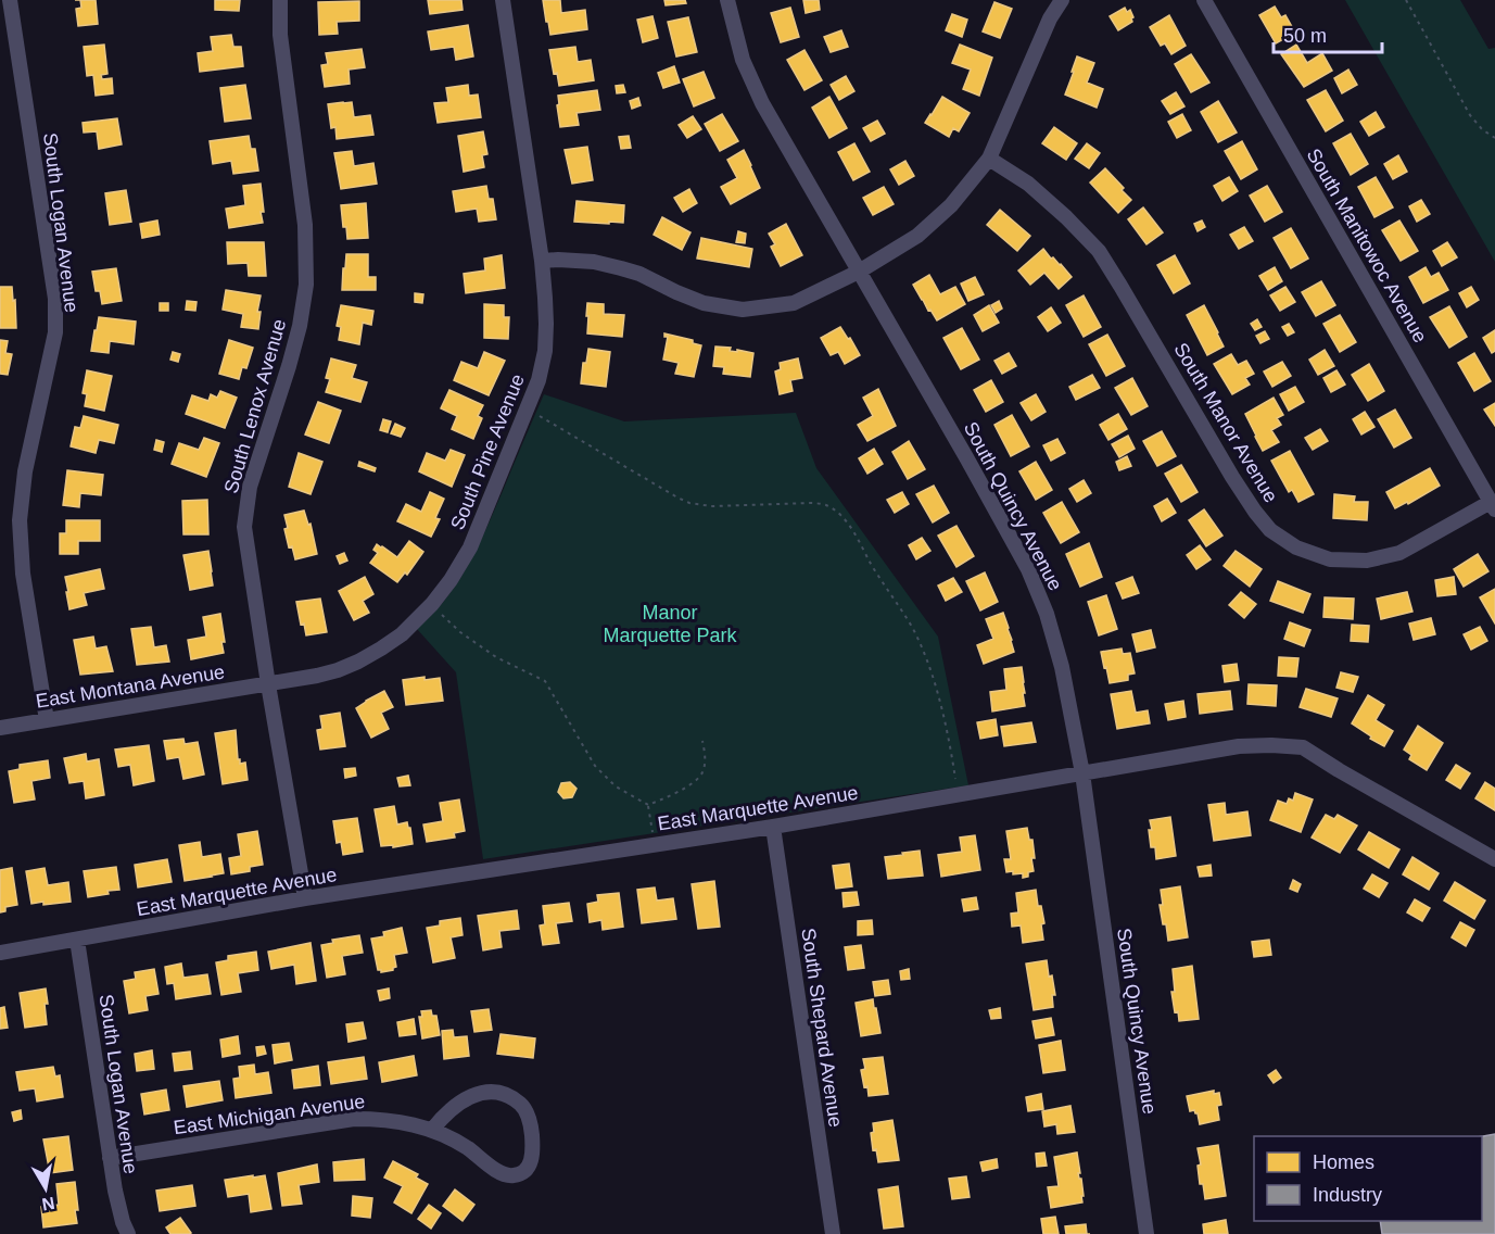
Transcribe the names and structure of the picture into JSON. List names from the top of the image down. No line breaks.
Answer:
{"streets":{"street":["South Logan Avenue","South Manitowoc Avenue","South Lenox Avenue","South Manor Avenue","South Pine Avenue","South Quincy Avenue","East Montana Avenue","East Marquette Avenue","South Shepard Avenue","East Michigan Avenue"]},"crossings":[["South Logan Avenue","East Montana Avenue"],["South Logan Avenue","East Marquette Avenue"],["South Logan Avenue","East Michigan Avenue"],["South Manitowoc Avenue","South Manor Avenue"],["South Lenox Avenue","South Pine Avenue"],["South Lenox Avenue","East Montana Avenue"],["South Lenox Avenue","East Marquette Avenue"],["South Pine Avenue","East Montana Avenue"],["South Quincy Avenue","East Marquette Avenue"],["East Marquette Avenue","South Shepard Avenue"]],"parks":["Manor Marquette Park"],"legend":["Homes","Industry"],"scale_bar":"50 m","north":"bottom"}
